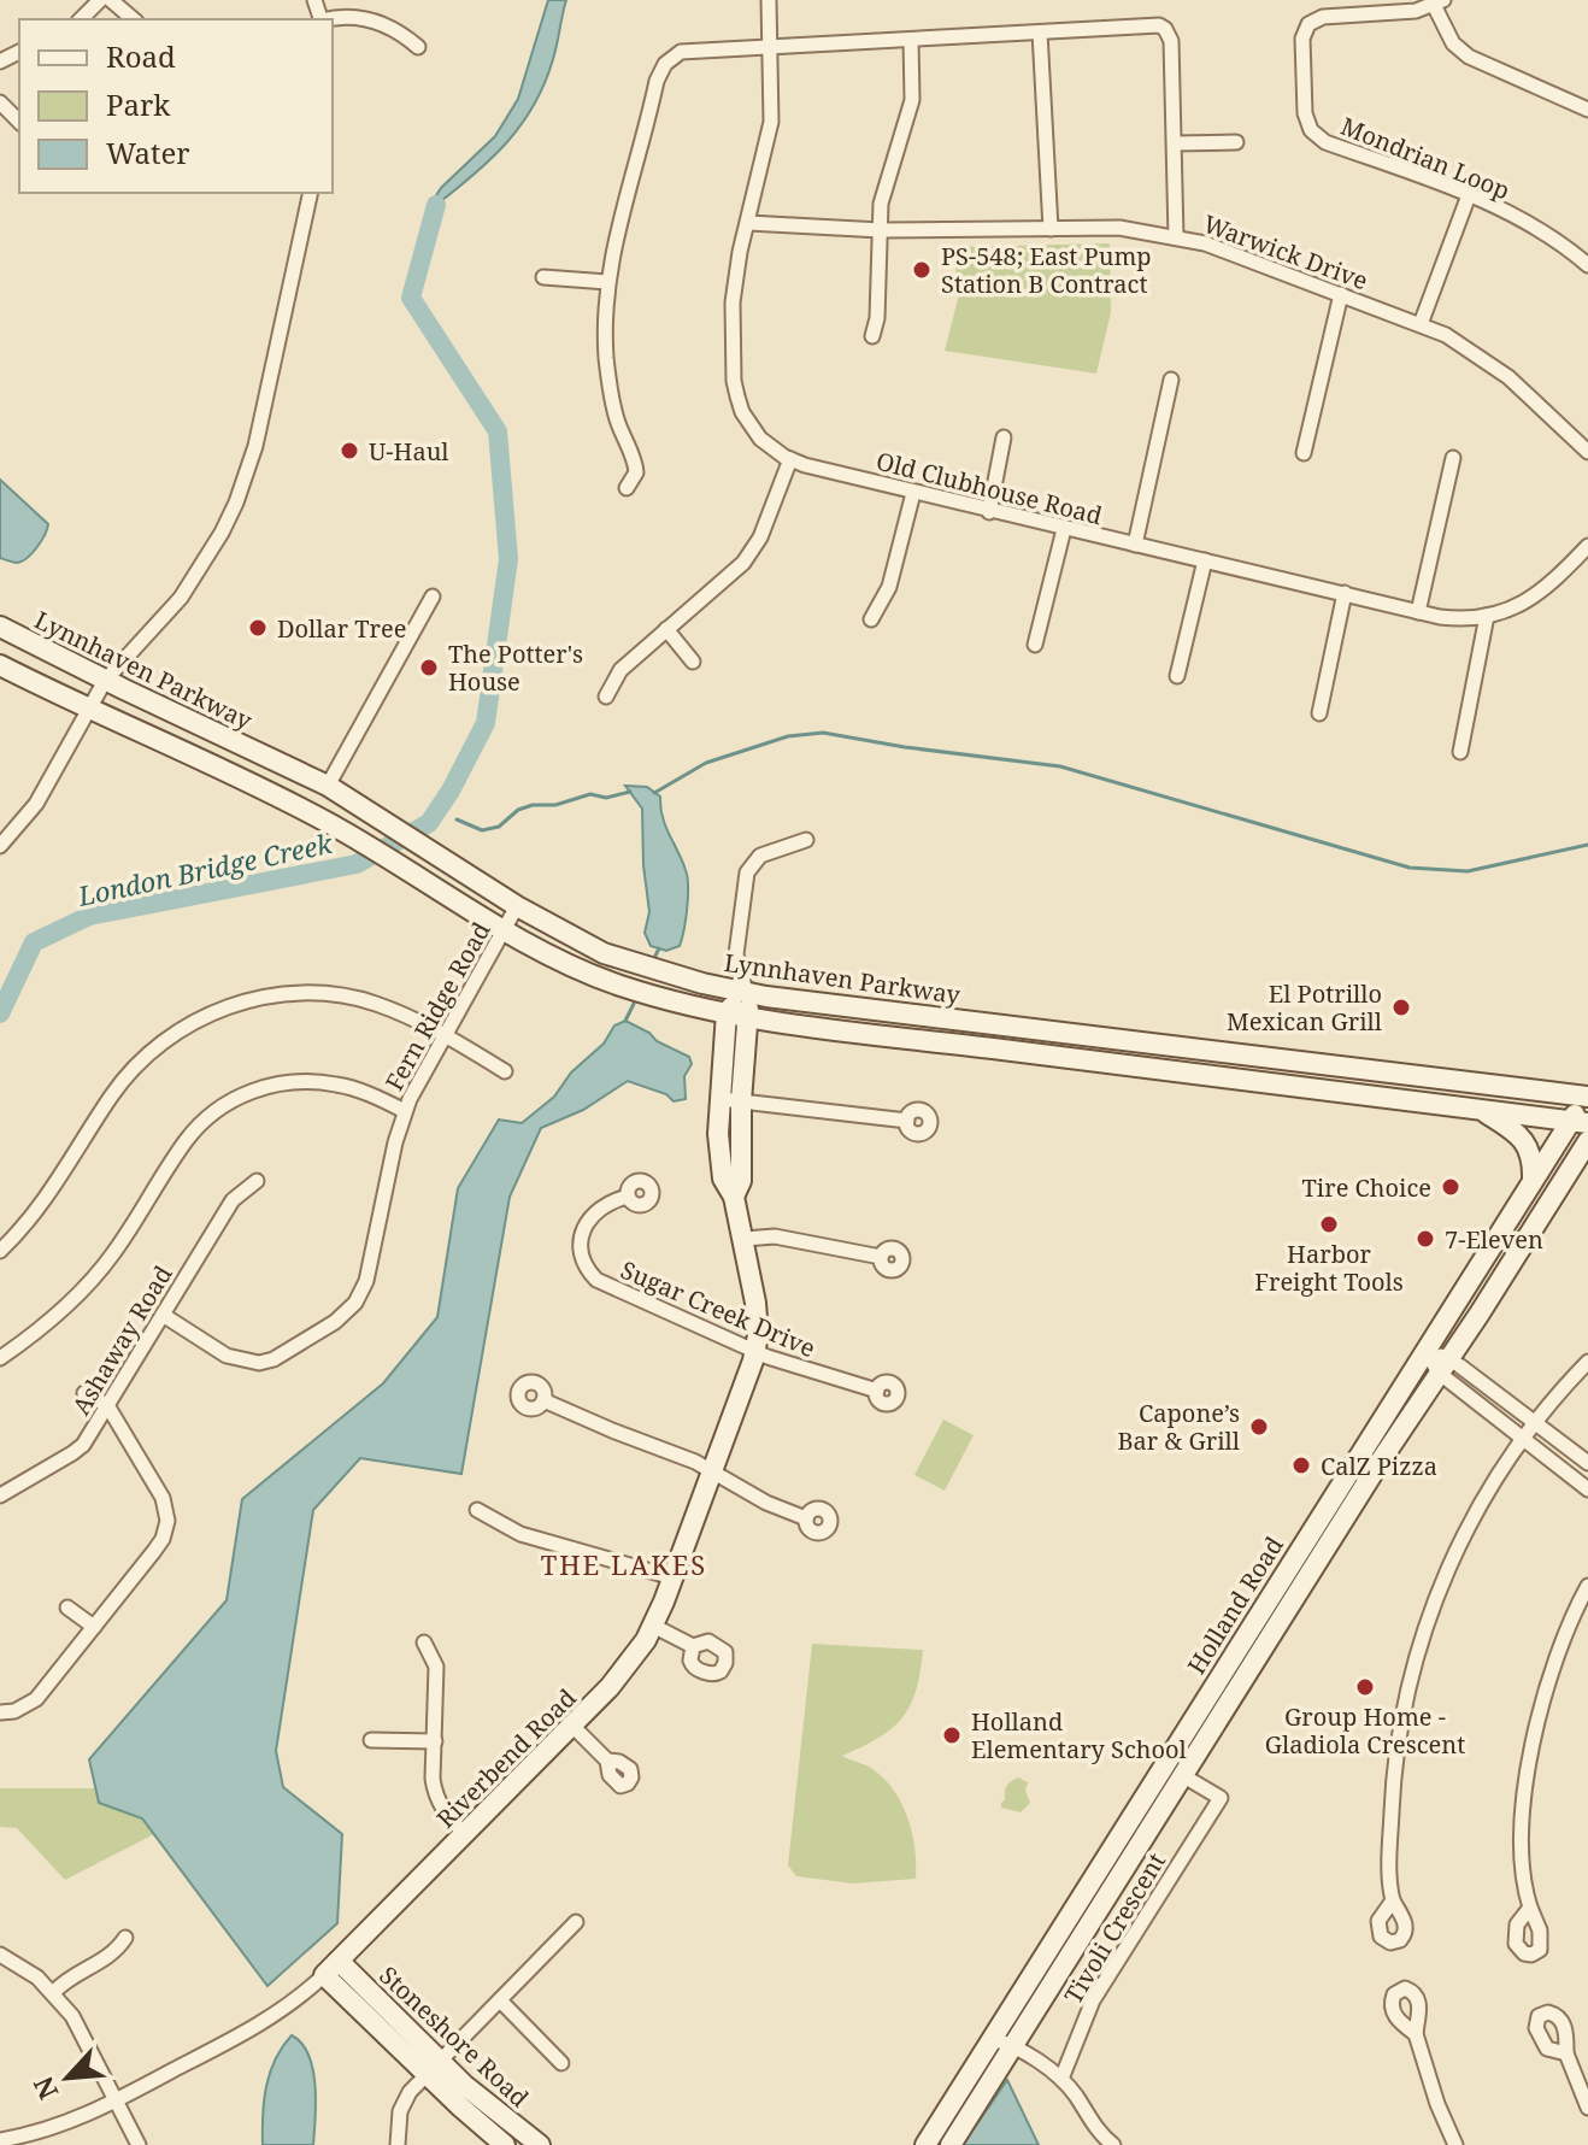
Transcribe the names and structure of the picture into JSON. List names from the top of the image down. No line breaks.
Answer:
{"streets":{"main road":["Lynnhaven Parkway","Holland Road","Riverbend Road","Stoneshore Road"],"street":["Mondrian Loop","Warwick Drive","Old Clubhouse Road","Fern Ridge Road","Sugar Creek Drive","Ashaway Road","Tivoli Crescent"]},"crossings":[["Warwick Drive","Old Clubhouse Road"],["Lynnhaven Parkway","Fern Ridge Road"],["Lynnhaven Parkway","Holland Road"],["Lynnhaven Parkway","Riverbend Road"],["Fern Ridge Road","Ashaway Road"],["Sugar Creek Drive","Riverbend Road"],["Holland Road","Tivoli Crescent"]],"districts":["THE LAKES"],"water":["London Bridge Creek"],"places":["PS-548; East Pump Station B Contract","U-Haul","Dollar Tree","The Potter's House","El Potrillo Mexican Grill","Tire Choice","Harbor Freight Tools","7-Eleven","Capone’s Bar & Grill","CalZ Pizza","Group Home - Gladiola Crescent","Holland Elementary School"],"legend":["Road","Park","Water"],"north":"bottom left"}
